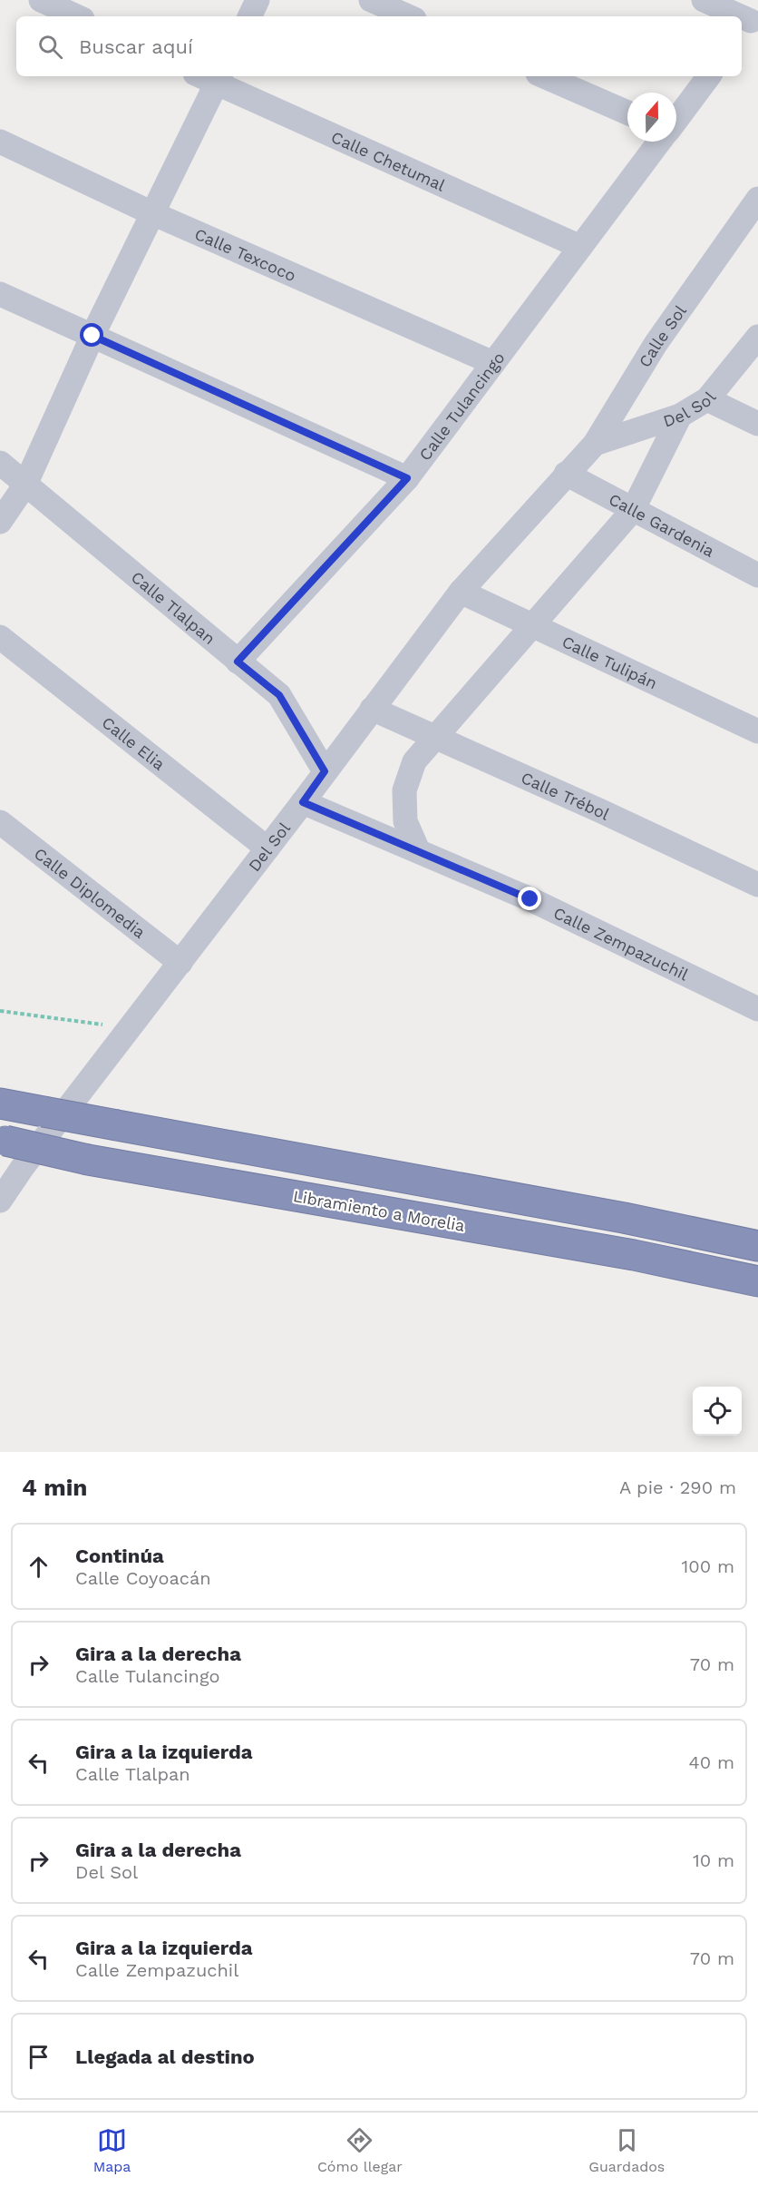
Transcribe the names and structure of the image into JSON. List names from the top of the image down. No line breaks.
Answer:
{"streets":{"highway":["Libramiento a Morelia"],"street":["Calle Chetumal","Calle Texcoco","Calle Sol","Calle Tulancingo","Del Sol","Calle Gardenia","Calle Tlalpan","Calle Tulipán","Calle Elia","Calle Trébol","Calle Diplomedia","Calle Zempazuchil"]},"crossings":[["Calle Chetumal","Calle Tulancingo"],["Calle Texcoco","Calle Tulancingo"],["Calle Sol","Del Sol"],["Calle Sol","Calle Gardenia"],["Calle Tulancingo","Calle Tlalpan"],["Del Sol","Calle Gardenia"],["Del Sol","Calle Tlalpan"],["Del Sol","Calle Tulipán"],["Del Sol","Calle Elia"],["Del Sol","Calle Trébol"],["Del Sol","Calle Diplomedia"],["Del Sol","Calle Zempazuchil"]],"north":"top","page":{"search":"Buscar aquí","heading":["4 min","A pie · 290 m"],"list":[["Continúa","Calle Coyoacán","100 m"],["Gira a la derecha","Calle Tulancingo","70 m"],["Gira a la izquierda","Calle Tlalpan","40 m"],["Gira a la derecha","Del Sol","10 m"],["Gira a la izquierda","Calle Zempazuchil","70 m"],"Llegada al destino"],"nav":["Mapa","Cómo llegar","Guardados"]}}
